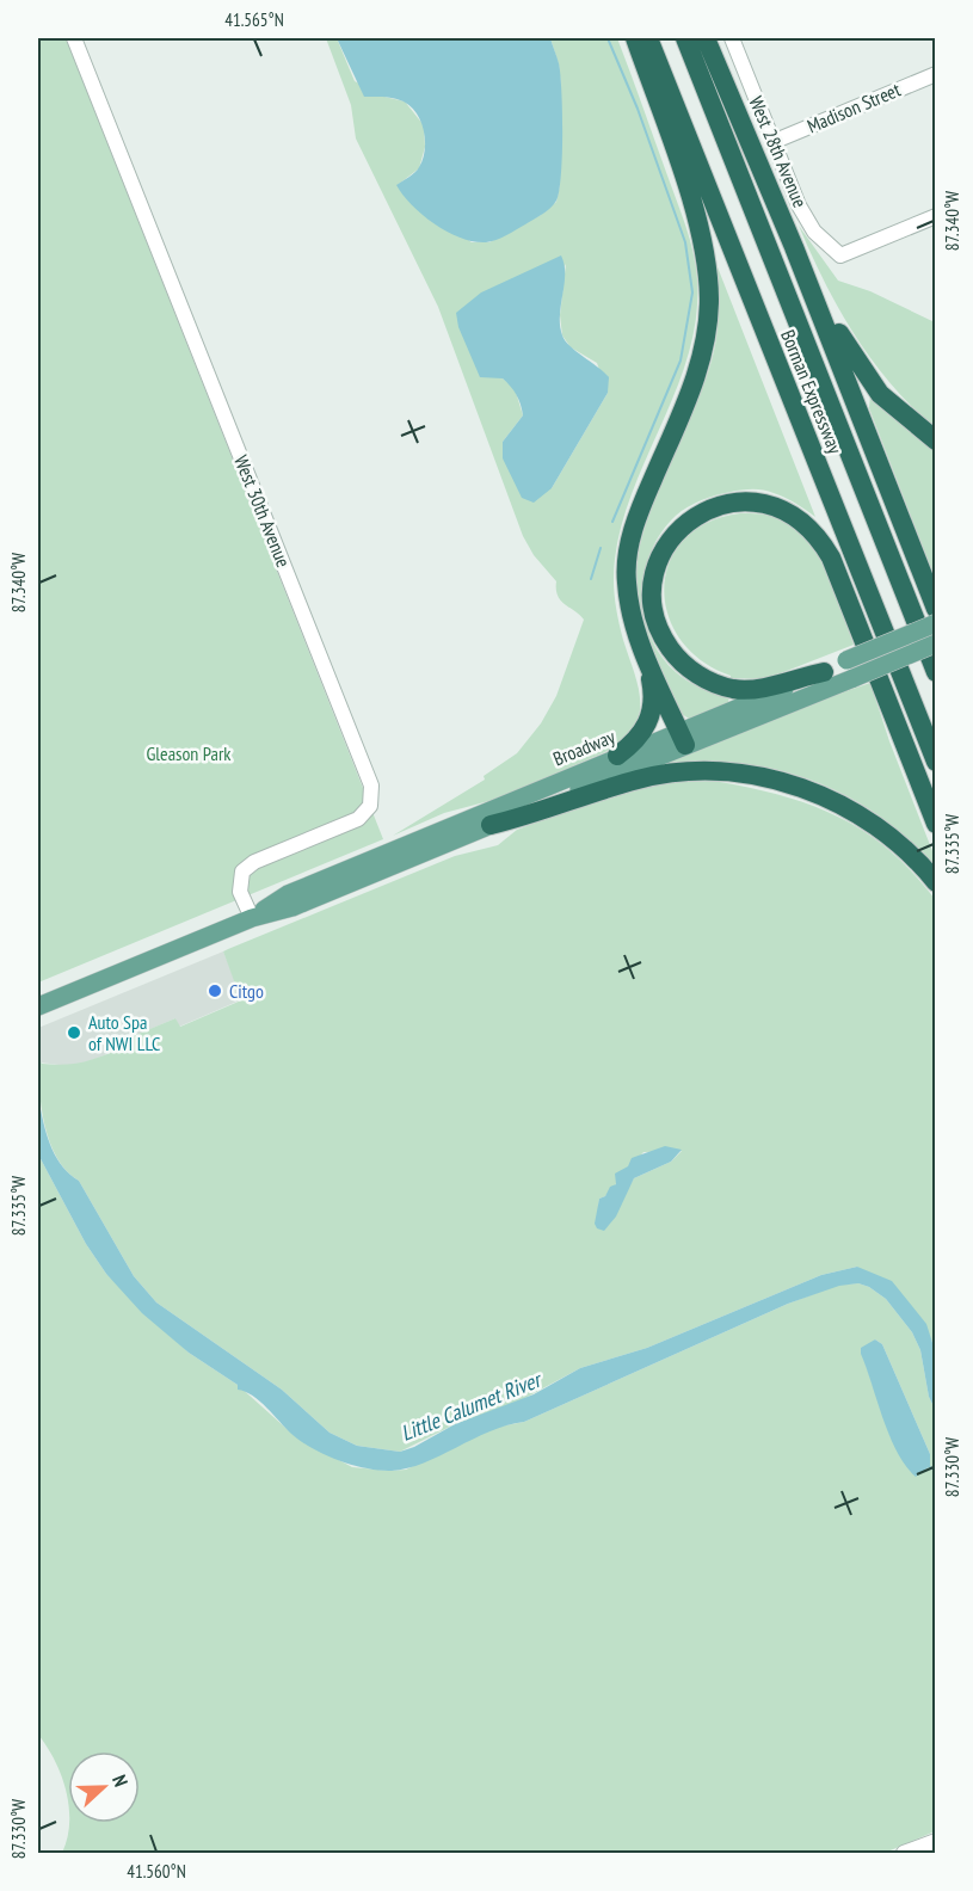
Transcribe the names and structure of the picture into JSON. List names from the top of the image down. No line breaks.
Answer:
{"streets":{"highway":["Borman Expressway"],"main road":["Broadway"],"street":["Madison Street","West 28th Avenue","West 30th Avenue"]},"crossings":[["Madison Street","West 28th Avenue"],["West 30th Avenue","Broadway"]],"water":["Little Calumet River"],"parks":["Gleason Park"],"places":["Citgo","Auto Spa of NWI LLC"],"north":"right","coordinates":["41.565°N","87.340°W","87.335°W","87.330°W","41.560°N"]}
